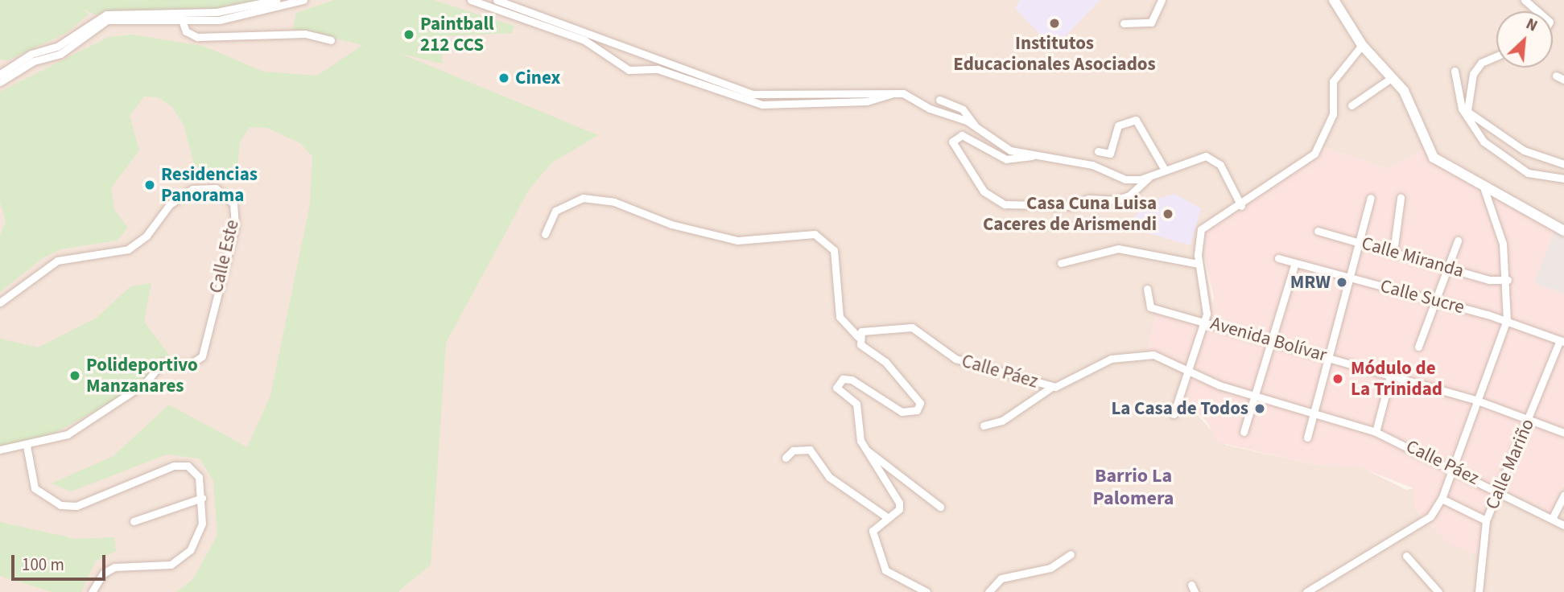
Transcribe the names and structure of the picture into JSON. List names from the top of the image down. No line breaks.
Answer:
{"streets":{"street":["Calle Este","Calle Miranda","Calle Sucre","Avenida Bolívar","Calle Páez","Calle Mariño"]},"crossings":[["Calle Sucre","Calle Mariño"],["Avenida Bolívar","Calle Mariño"],["Calle Páez","Calle Mariño"]],"districts":["Barrio La Palomera"],"places":["Institutos Educacionales Asociados","Paintball 212 CCS","Cinex","Residencias Panorama","Casa Cuna Luisa Caceres de Arismendi","MRW","Polideportivo Manzanares","Módulo de La Trinidad","La Casa de Todos"],"scale_bar":"100 m","north":"top right"}
